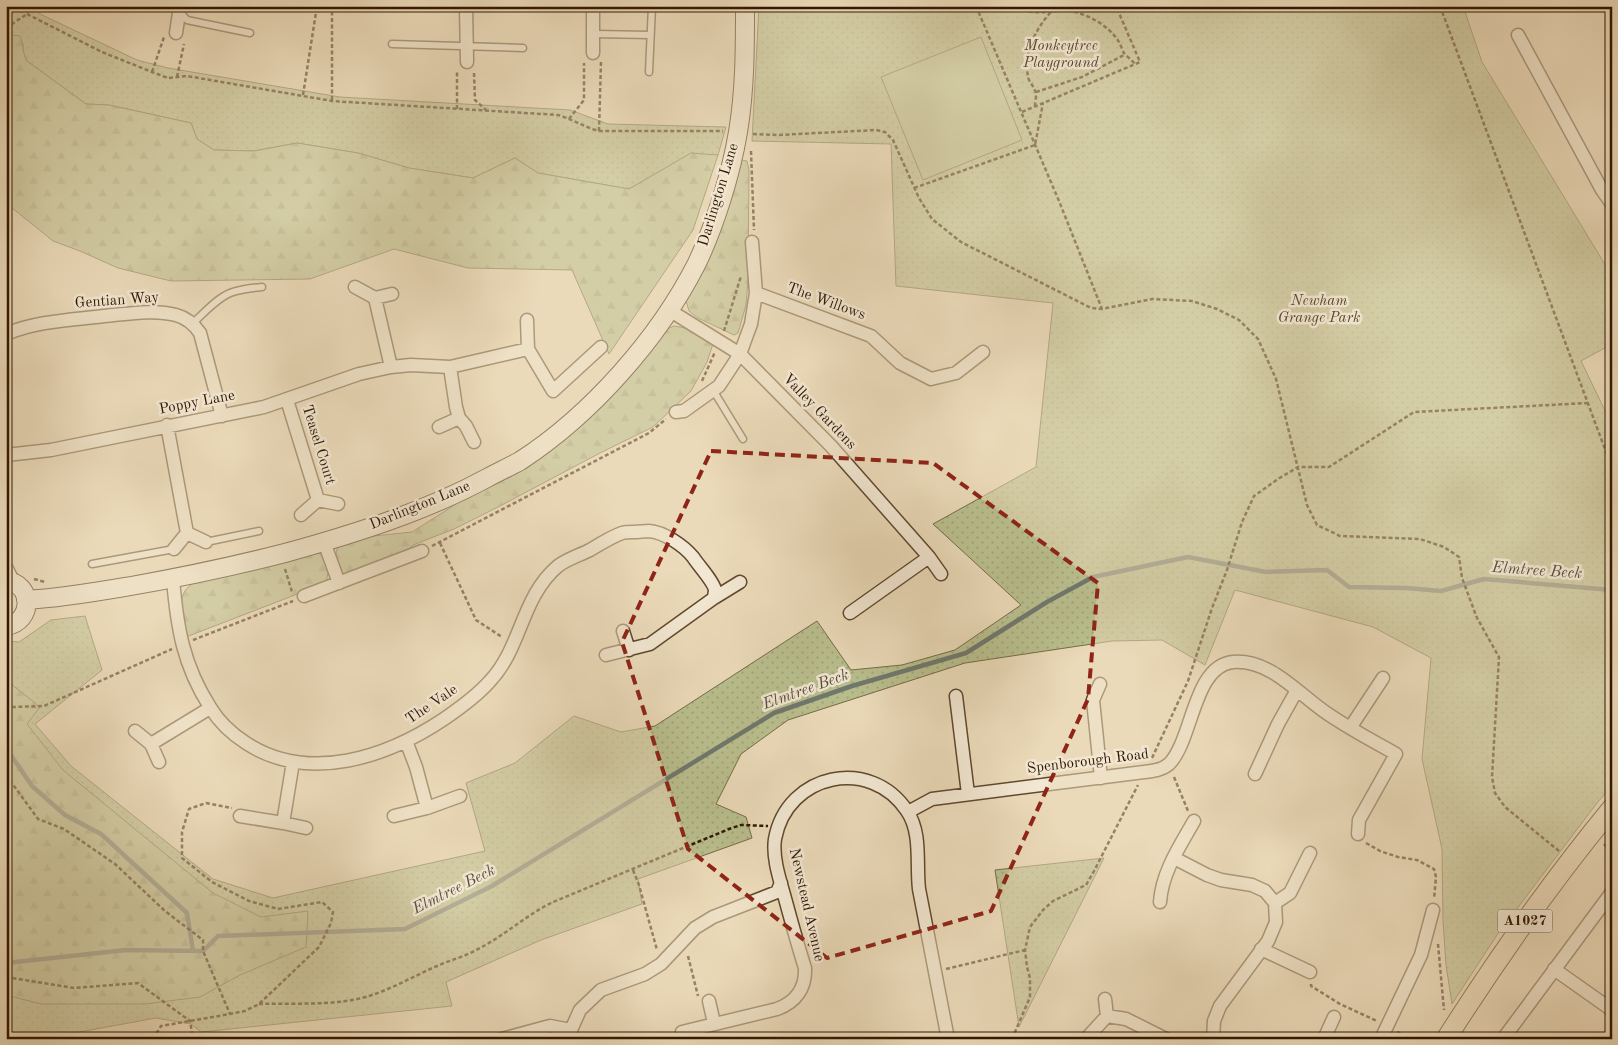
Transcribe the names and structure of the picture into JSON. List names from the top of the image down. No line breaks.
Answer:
{"streets":{"main road":["A1027"],"street":["Darlington Lane","Gentian Way","The Willows","Poppy Lane","Valley Gardens","Teasel Court","The Vale","Spenborough Road","Newstead Avenue"]},"crossings":[["Darlington Lane","Valley Gardens"],["Darlington Lane","The Vale"],["Poppy Lane","Teasel Court"],["Spenborough Road","Newstead Avenue"]],"water":["Elmtree Beck"],"parks":["Monkeytree Playground","Newham Grange Park"]}
